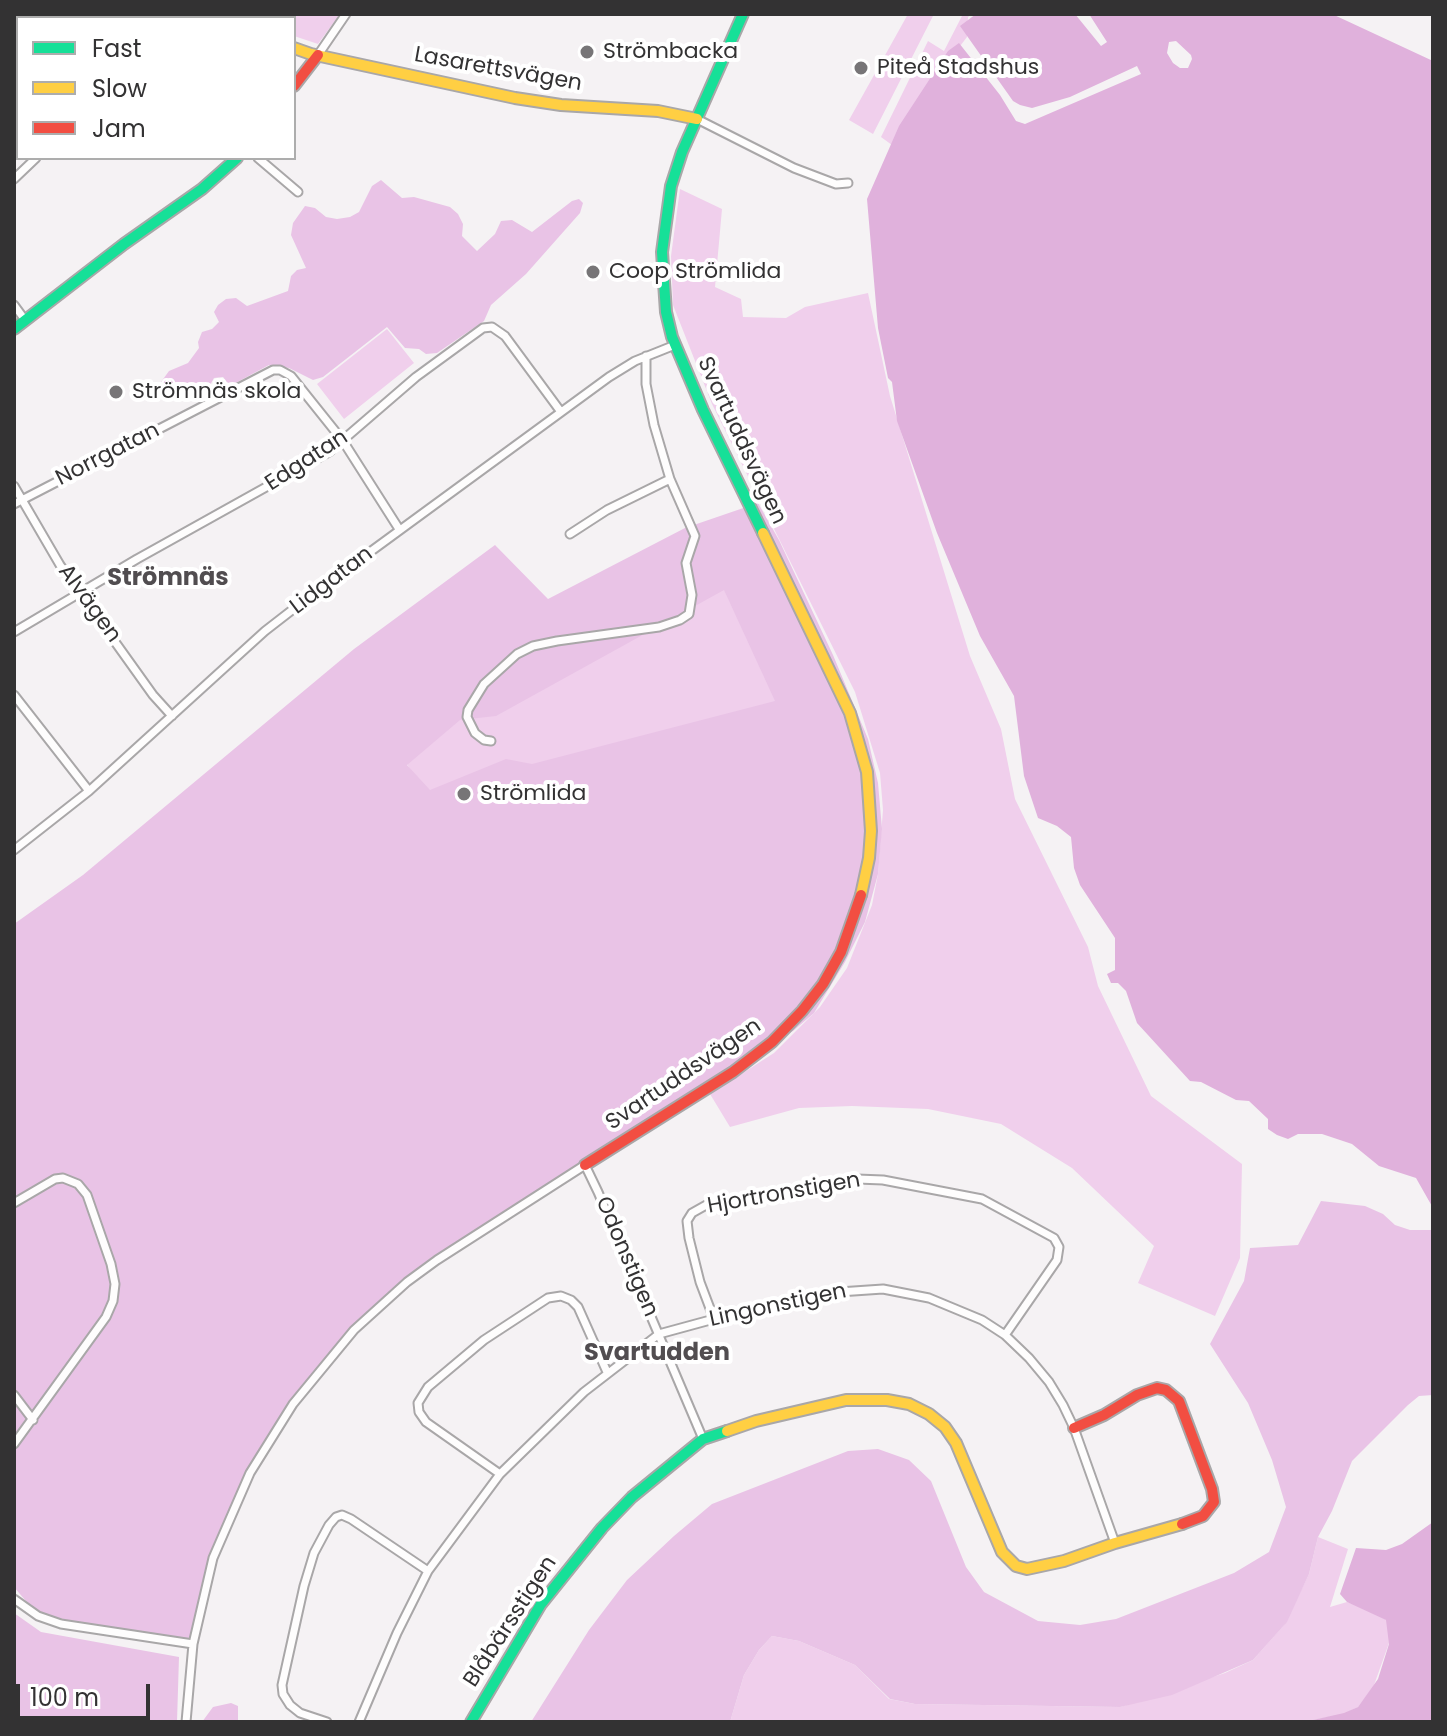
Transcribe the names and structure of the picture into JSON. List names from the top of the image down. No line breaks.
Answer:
{"streets":{"street":["Lasarettsvägen","Svartuddsvägen","Norrgatan","Edgatan","Lidgatan","Alvägen","Hjortronstigen","Odonstigen","Lingonstigen","Blåbärsstigen"]},"crossings":[["Lasarettsvägen","Svartuddsvägen"],["Svartuddsvägen","Lidgatan"],["Svartuddsvägen","Odonstigen"],["Norrgatan","Edgatan"],["Norrgatan","Lidgatan"],["Norrgatan","Alvägen"],["Edgatan","Lidgatan"],["Edgatan","Alvägen"],["Lidgatan","Alvägen"],["Hjortronstigen","Lingonstigen"],["Odonstigen","Lingonstigen"],["Odonstigen","Blåbärsstigen"],["Lingonstigen","Blåbärsstigen"]],"districts":["Strömnäs","Svartudden"],"places":["Strömbacka","Piteå Stadshus","Coop Strömlida","Strömnäs skola","Strömlida"],"legend":["Fast","Slow","Jam"],"scale_bar":"100 m"}
